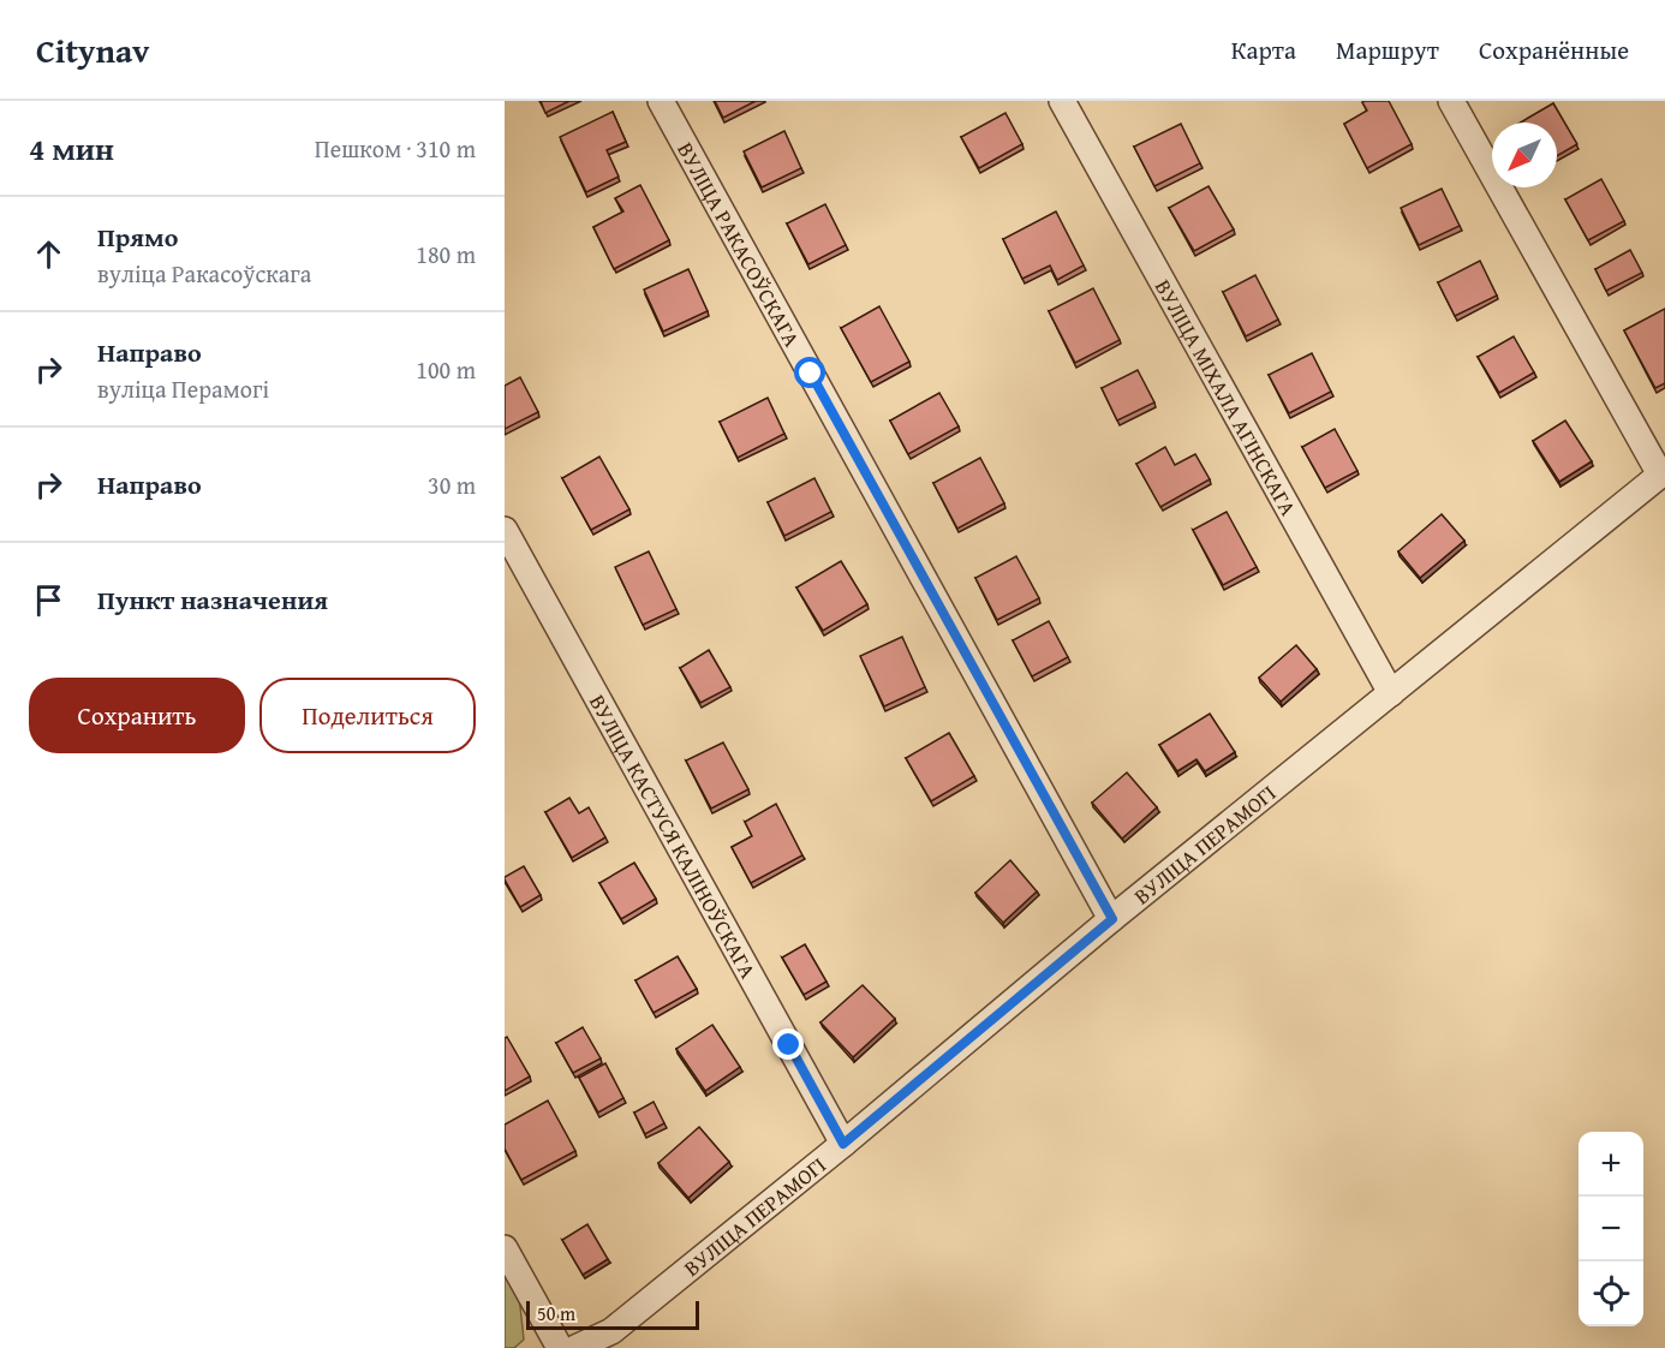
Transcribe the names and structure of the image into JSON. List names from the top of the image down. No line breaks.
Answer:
{"streets":{"street":["ВУЛІЦА РАКАСОЎСКАГА","ВУЛІЦА МІХАЛА АГІНСКАГА","ВУЛІЦА КАСТУСЯ КАЛІНОЎСКАГА","ВУЛІЦА ПЕРАМОГІ"]},"crossings":[["ВУЛІЦА РАКАСОЎСКАГА","ВУЛІЦА ПЕРАМОГІ"],["ВУЛІЦА МІХАЛА АГІНСКАГА","ВУЛІЦА ПЕРАМОГІ"],["ВУЛІЦА КАСТУСЯ КАЛІНОЎСКАГА","ВУЛІЦА ПЕРАМОГІ"]],"scale_bar":"50 m","north":"bottom left","page":{"header":"Citynav","nav":["Карта","Маршрут","Сохранённые"],"heading":["4 мин","Пешком · 310 m"],"list":[["Прямо","вуліца Ракасоўскага","180 m"],["Направо","вуліца Перамогі","100 m"],["Направо","30 m"],"Пункт назначения"],"buttons":["Сохранить","Поделиться"],"map_buttons":["+","−"],"scale":"50 m"}}
